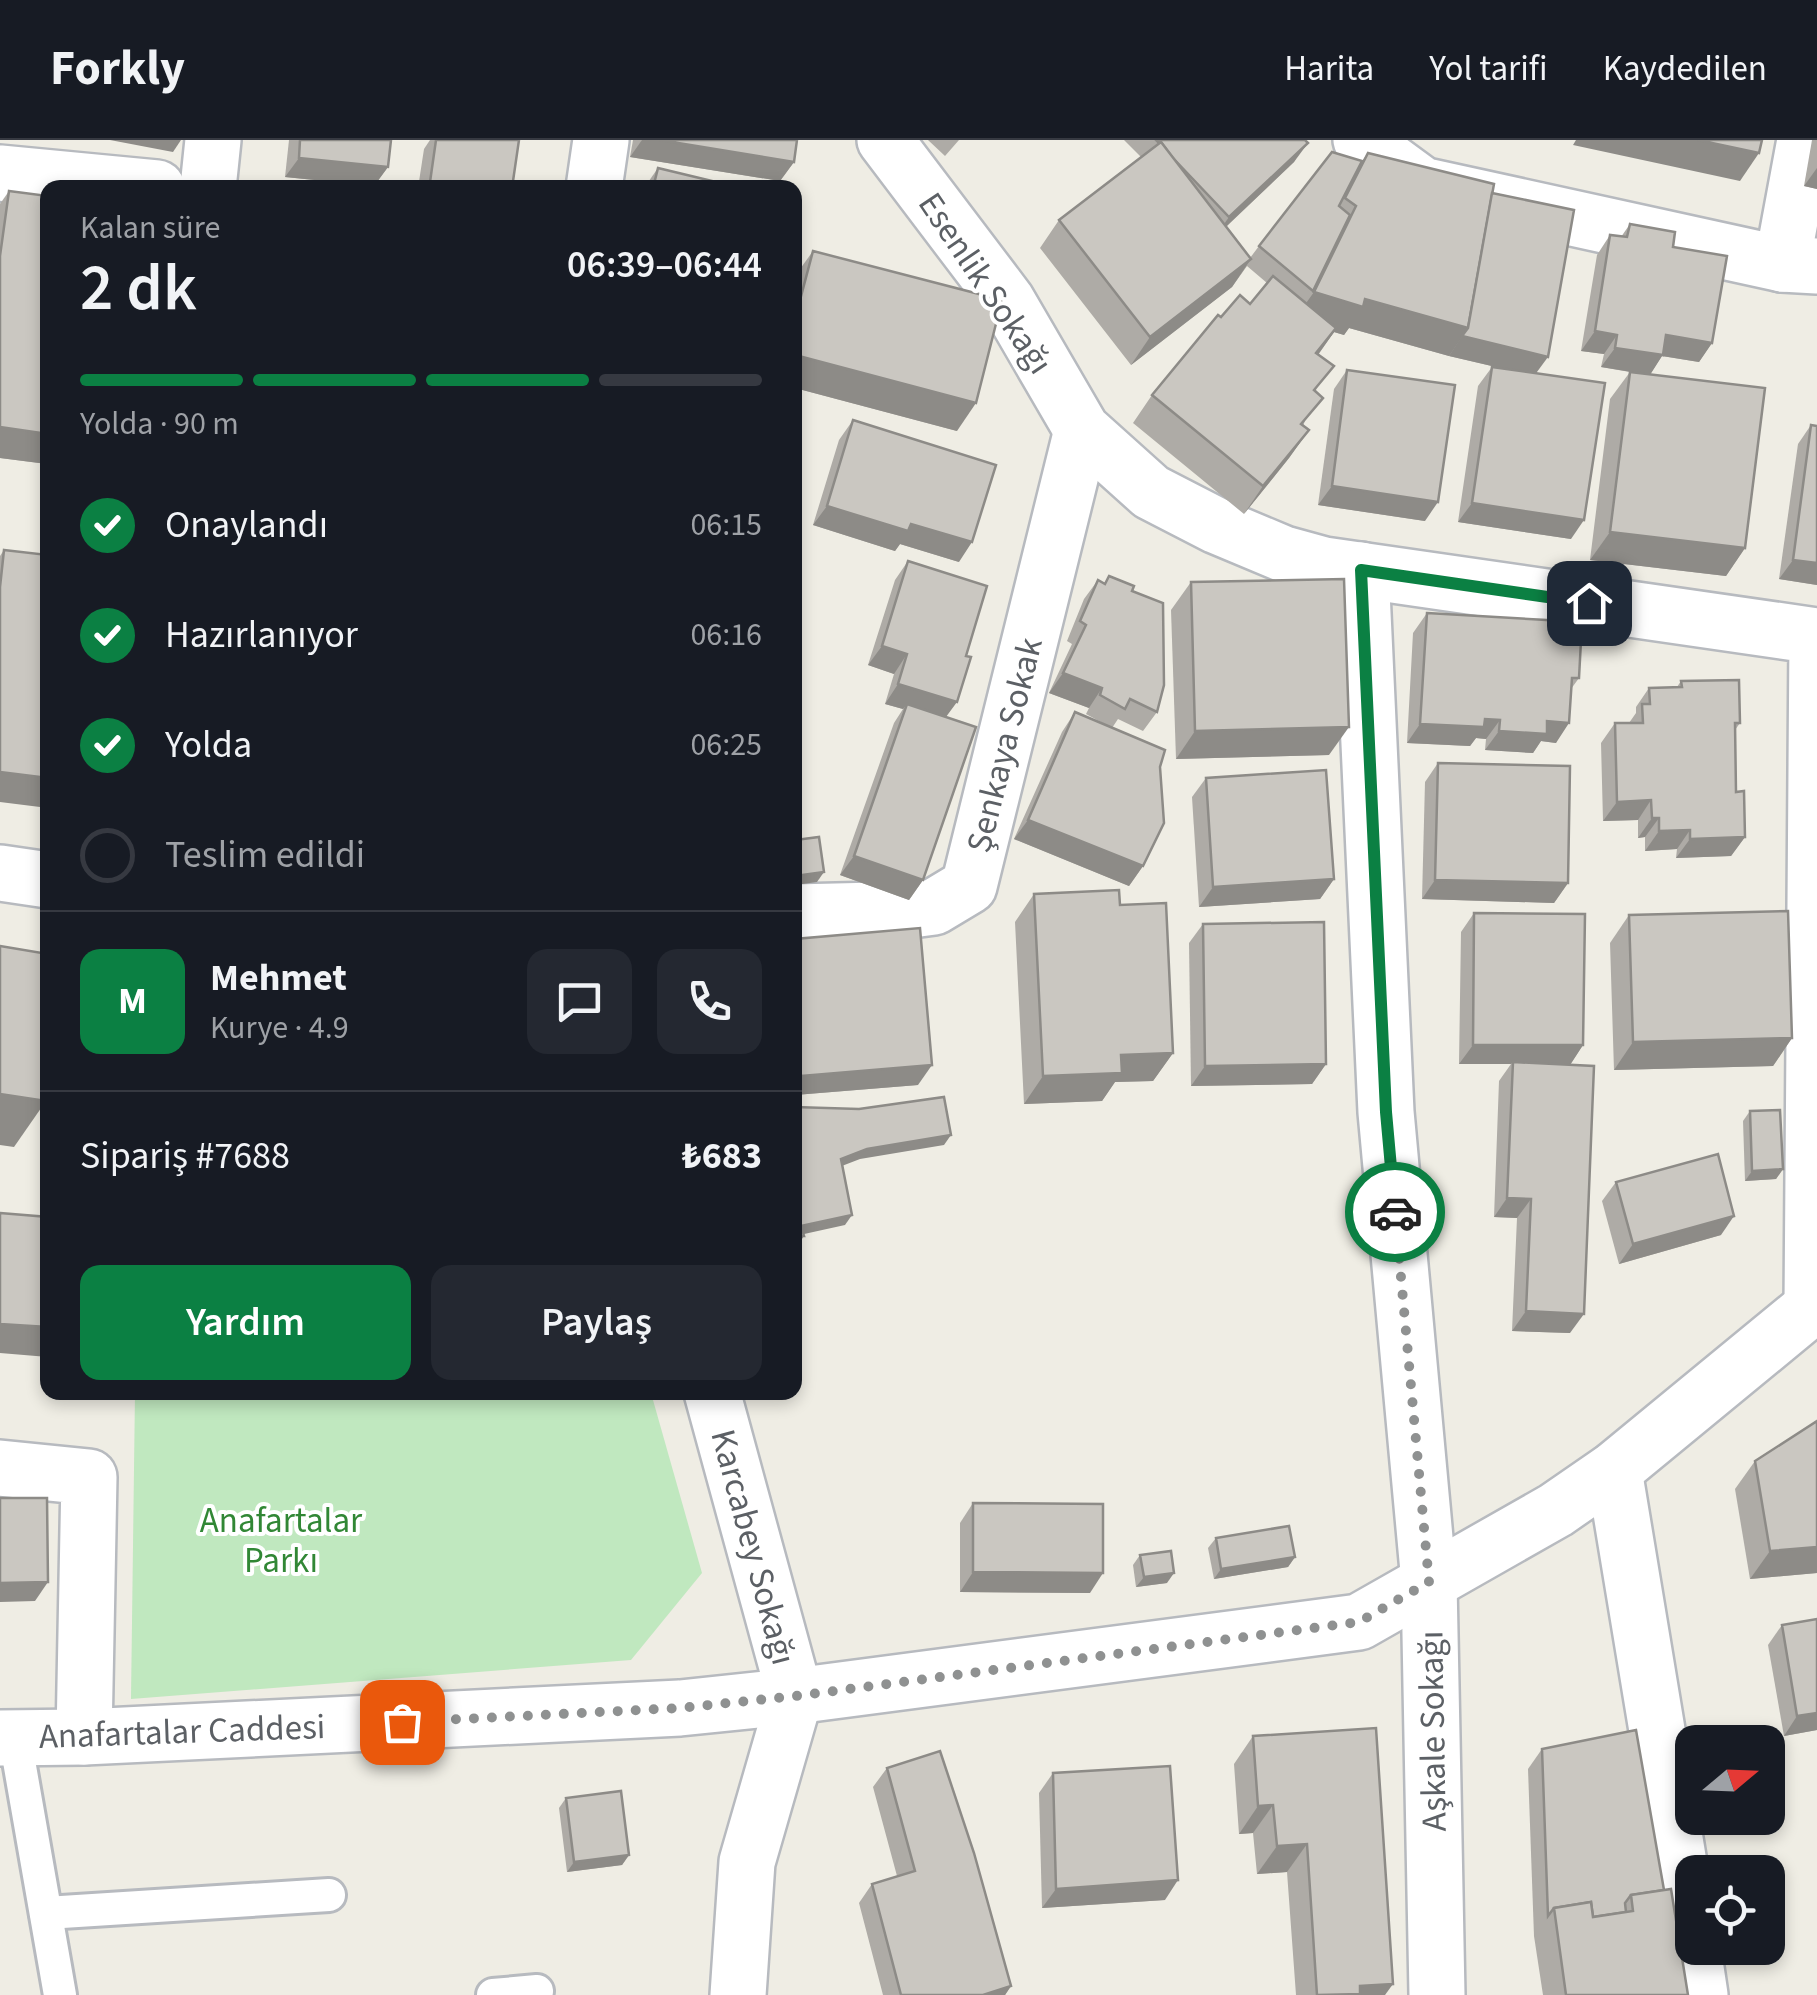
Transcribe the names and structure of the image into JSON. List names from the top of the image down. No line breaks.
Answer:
{"streets":{"street":["Esenlik Sokağı","Şenkaya Sokak","Karcabey Sokağı","Anafartalar Caddesi","Aşkale Sokağı"]},"crossings":[["Esenlik Sokağı","Şenkaya Sokak"],["Esenlik Sokağı","Aşkale Sokağı"],["Karcabey Sokağı","Anafartalar Caddesi"],["Anafartalar Caddesi","Aşkale Sokağı"]],"parks":["Anafartalar Parkı"],"north":"right","page":{"header":"Forkly","nav":["Harita","Yol tarifi","Kaydedilen"],"heading":["2 dk","Kalan süre","06:39–06:44"],"panel":["Mehmet","Kurye · 4.9","Sipariş #7688","₺683"],"bar":"Yolda · 90 m","list":[["Onaylandı","06:15"],["Hazırlanıyor","06:16"],["Yolda","06:25"],"Teslim edildi"],"round":"M","buttons":["Yardım","Paylaş"]}}
